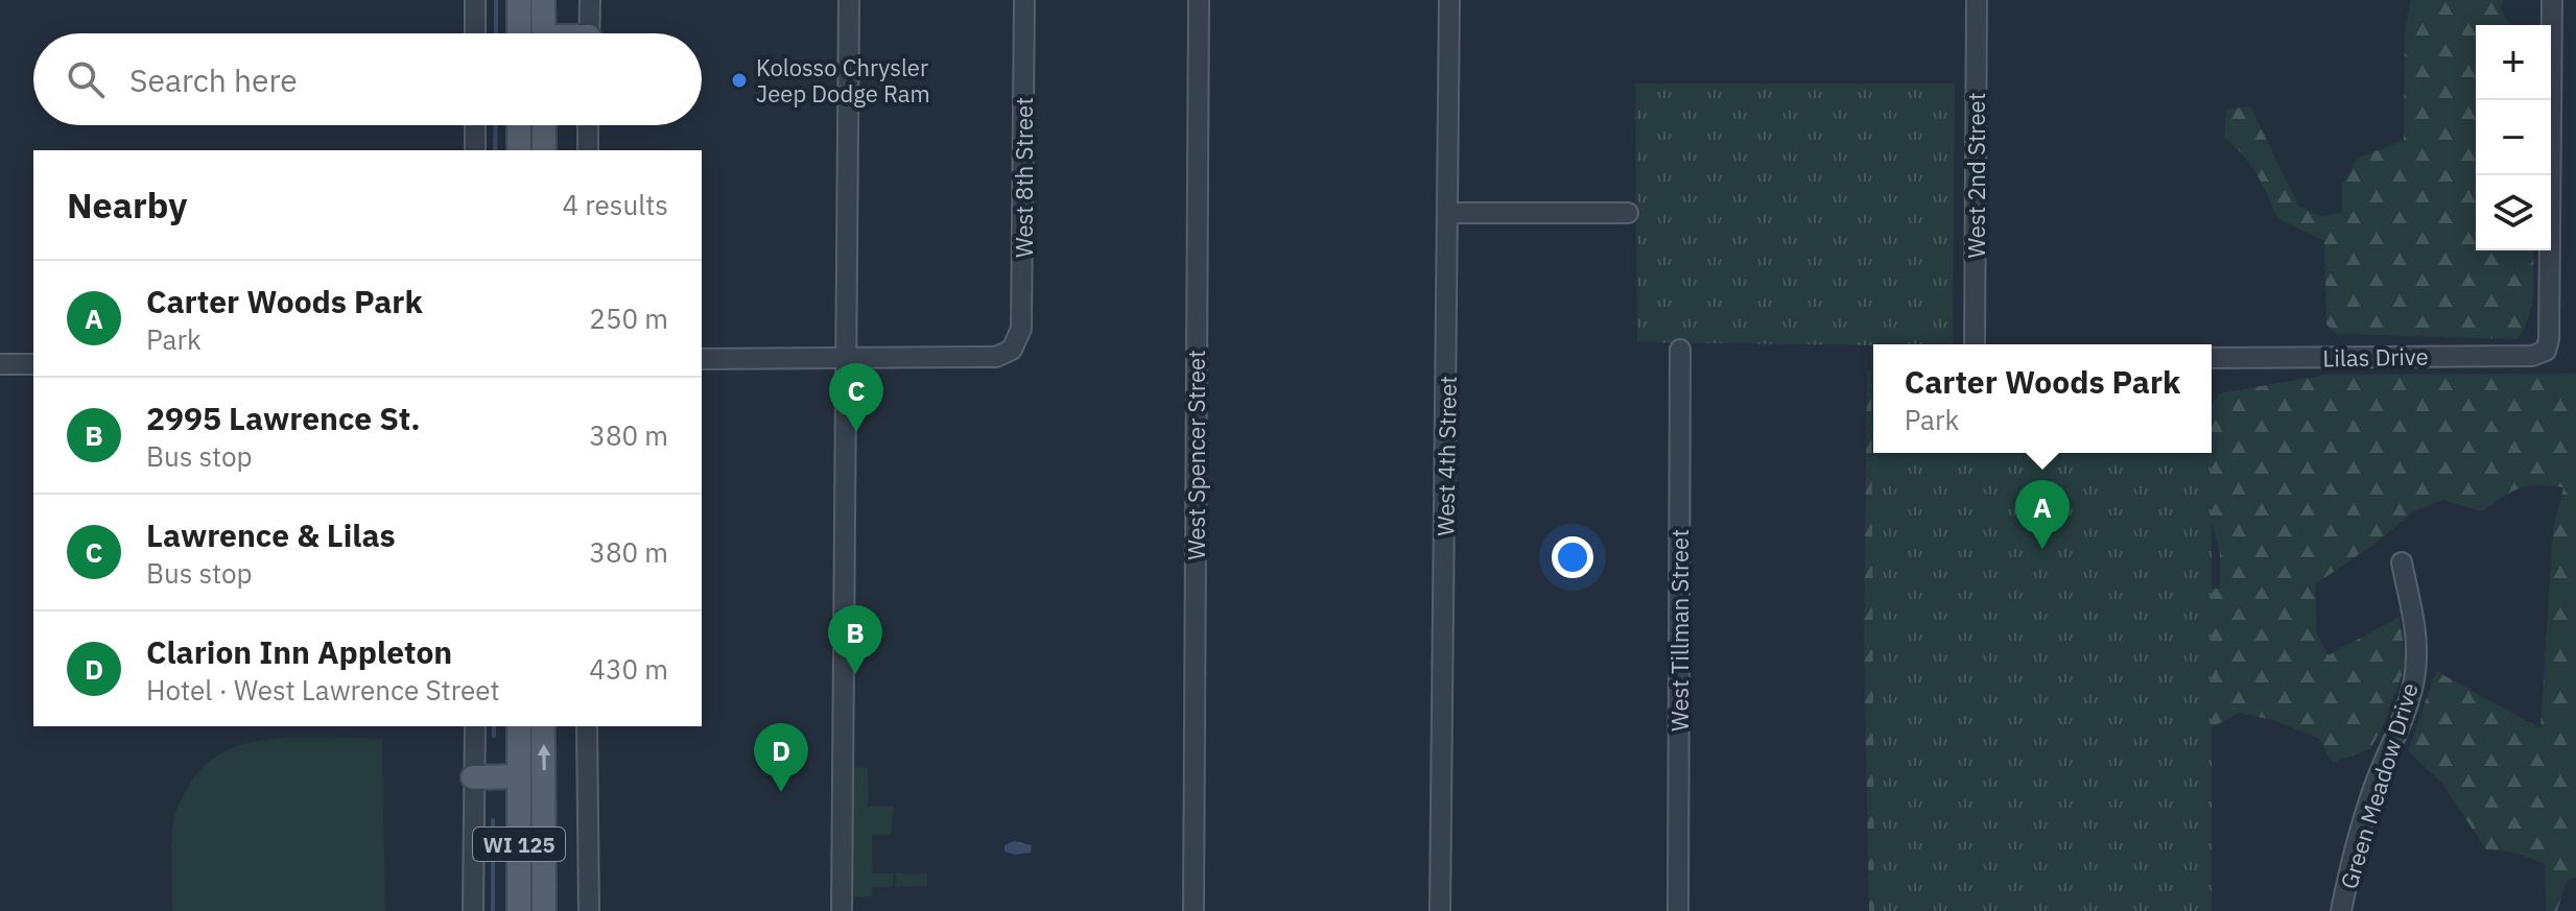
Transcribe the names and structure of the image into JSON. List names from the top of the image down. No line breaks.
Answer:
{"streets":{"main road":["WI 125"],"street":["West 2nd Street","West 8th Street","Lilas Drive","West Spencer Street","West 4th Street","West Tillman Street","Green Meadow Drive"]},"places":["Kolosso Chrysler Jeep Dodge Ram"],"page":{"map_buttons":["+","−"],"search":"Search here","heading":["Nearby","4 results"],"list":[{"mark":"A","name":"Carter Woods Park","note":"Park","value":"250 m"},{"mark":"B","name":"2995 Lawrence St.","note":"Bus stop","value":"380 m"},{"mark":"C","name":"Lawrence & Lilas","note":"Bus stop","value":"380 m"},{"mark":"D","name":"Clarion Inn Appleton","note":"Hotel · West Lawrence Street","value":"430 m"}],"popup":["Carter Woods Park","Park"],"pins":["C","A","B","D"]}}
